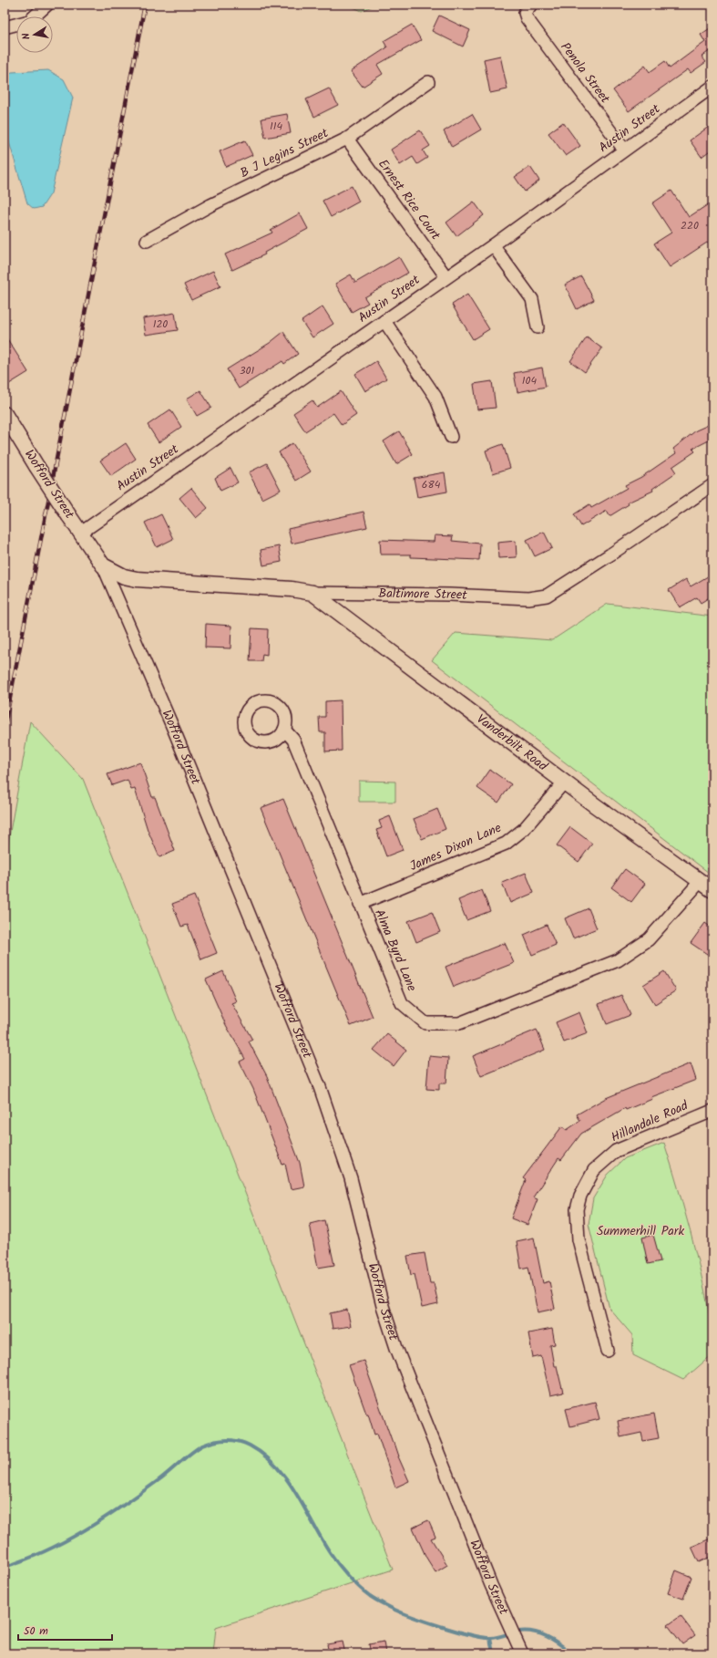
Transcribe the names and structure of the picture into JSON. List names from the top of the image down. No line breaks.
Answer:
{"streets":{"street":["Penola Street","Austin Street","B J Legins Street","Ernest Rice Court","Wofford Street","Baltimore Street","Vanderbilt Road","James Dixon Lane","Alma Byrd Lane","Hillandale Road"]},"crossings":[["Penola Street","Austin Street"],["Austin Street","Ernest Rice Court"],["Austin Street","Wofford Street"],["B J Legins Street","Ernest Rice Court"],["Wofford Street","Baltimore Street"],["Baltimore Street","Vanderbilt Road"],["Vanderbilt Road","James Dixon Lane"],["Vanderbilt Road","Alma Byrd Lane"],["James Dixon Lane","Alma Byrd Lane"]],"parks":["Summerhill Park"],"house_numbers":["114","220","120","301","104","684"],"scale_bar":"50 m","north":"left"}
